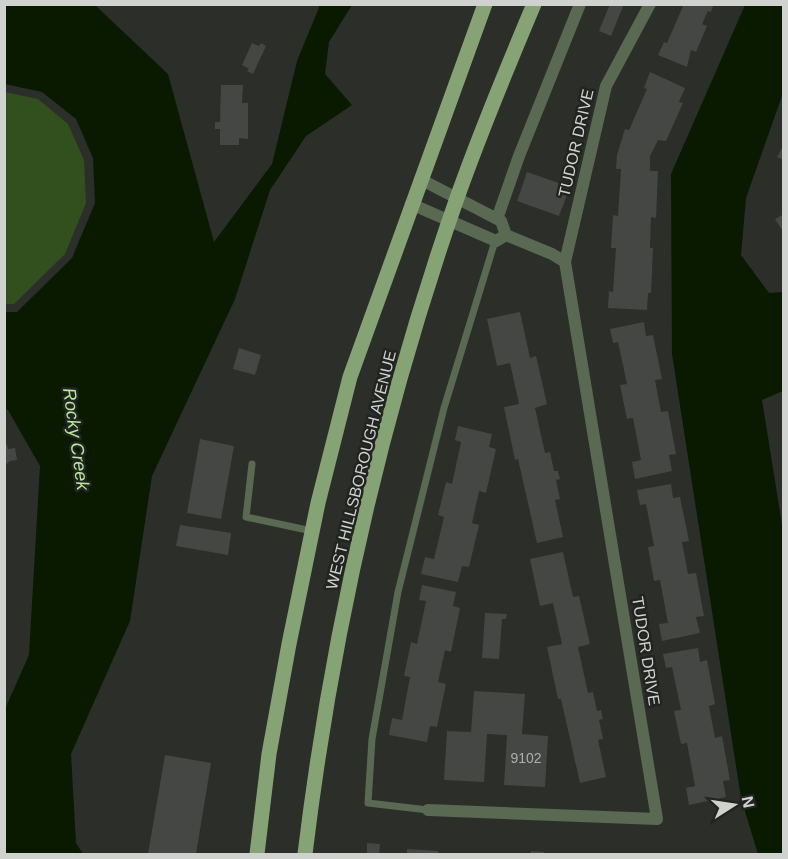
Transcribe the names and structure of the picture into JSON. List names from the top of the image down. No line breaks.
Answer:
{"streets":{"main road":["WEST HILLSBOROUGH AVENUE"],"street":["TUDOR DRIVE"]},"water":["Rocky Creek"],"house_numbers":["9102"],"north":"right"}
